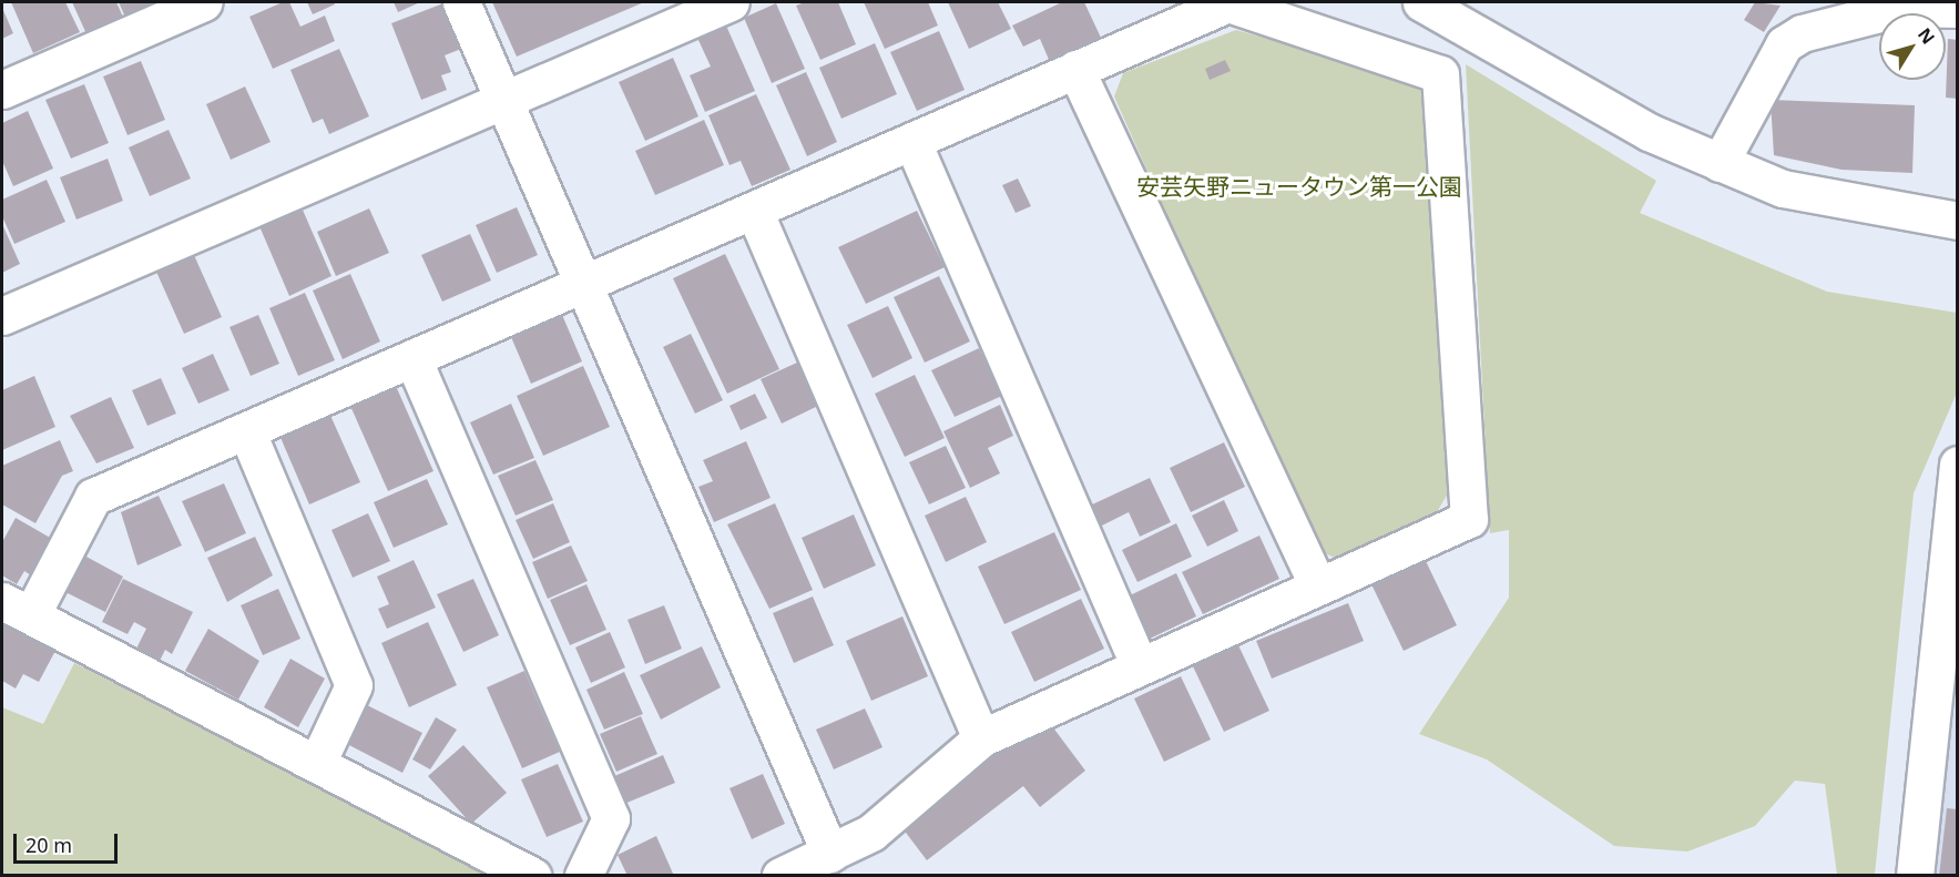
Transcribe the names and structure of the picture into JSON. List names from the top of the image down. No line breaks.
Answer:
{"parks":["安芸矢野ニュータウン第一公園"],"scale_bar":"20 m","north":"top right"}
